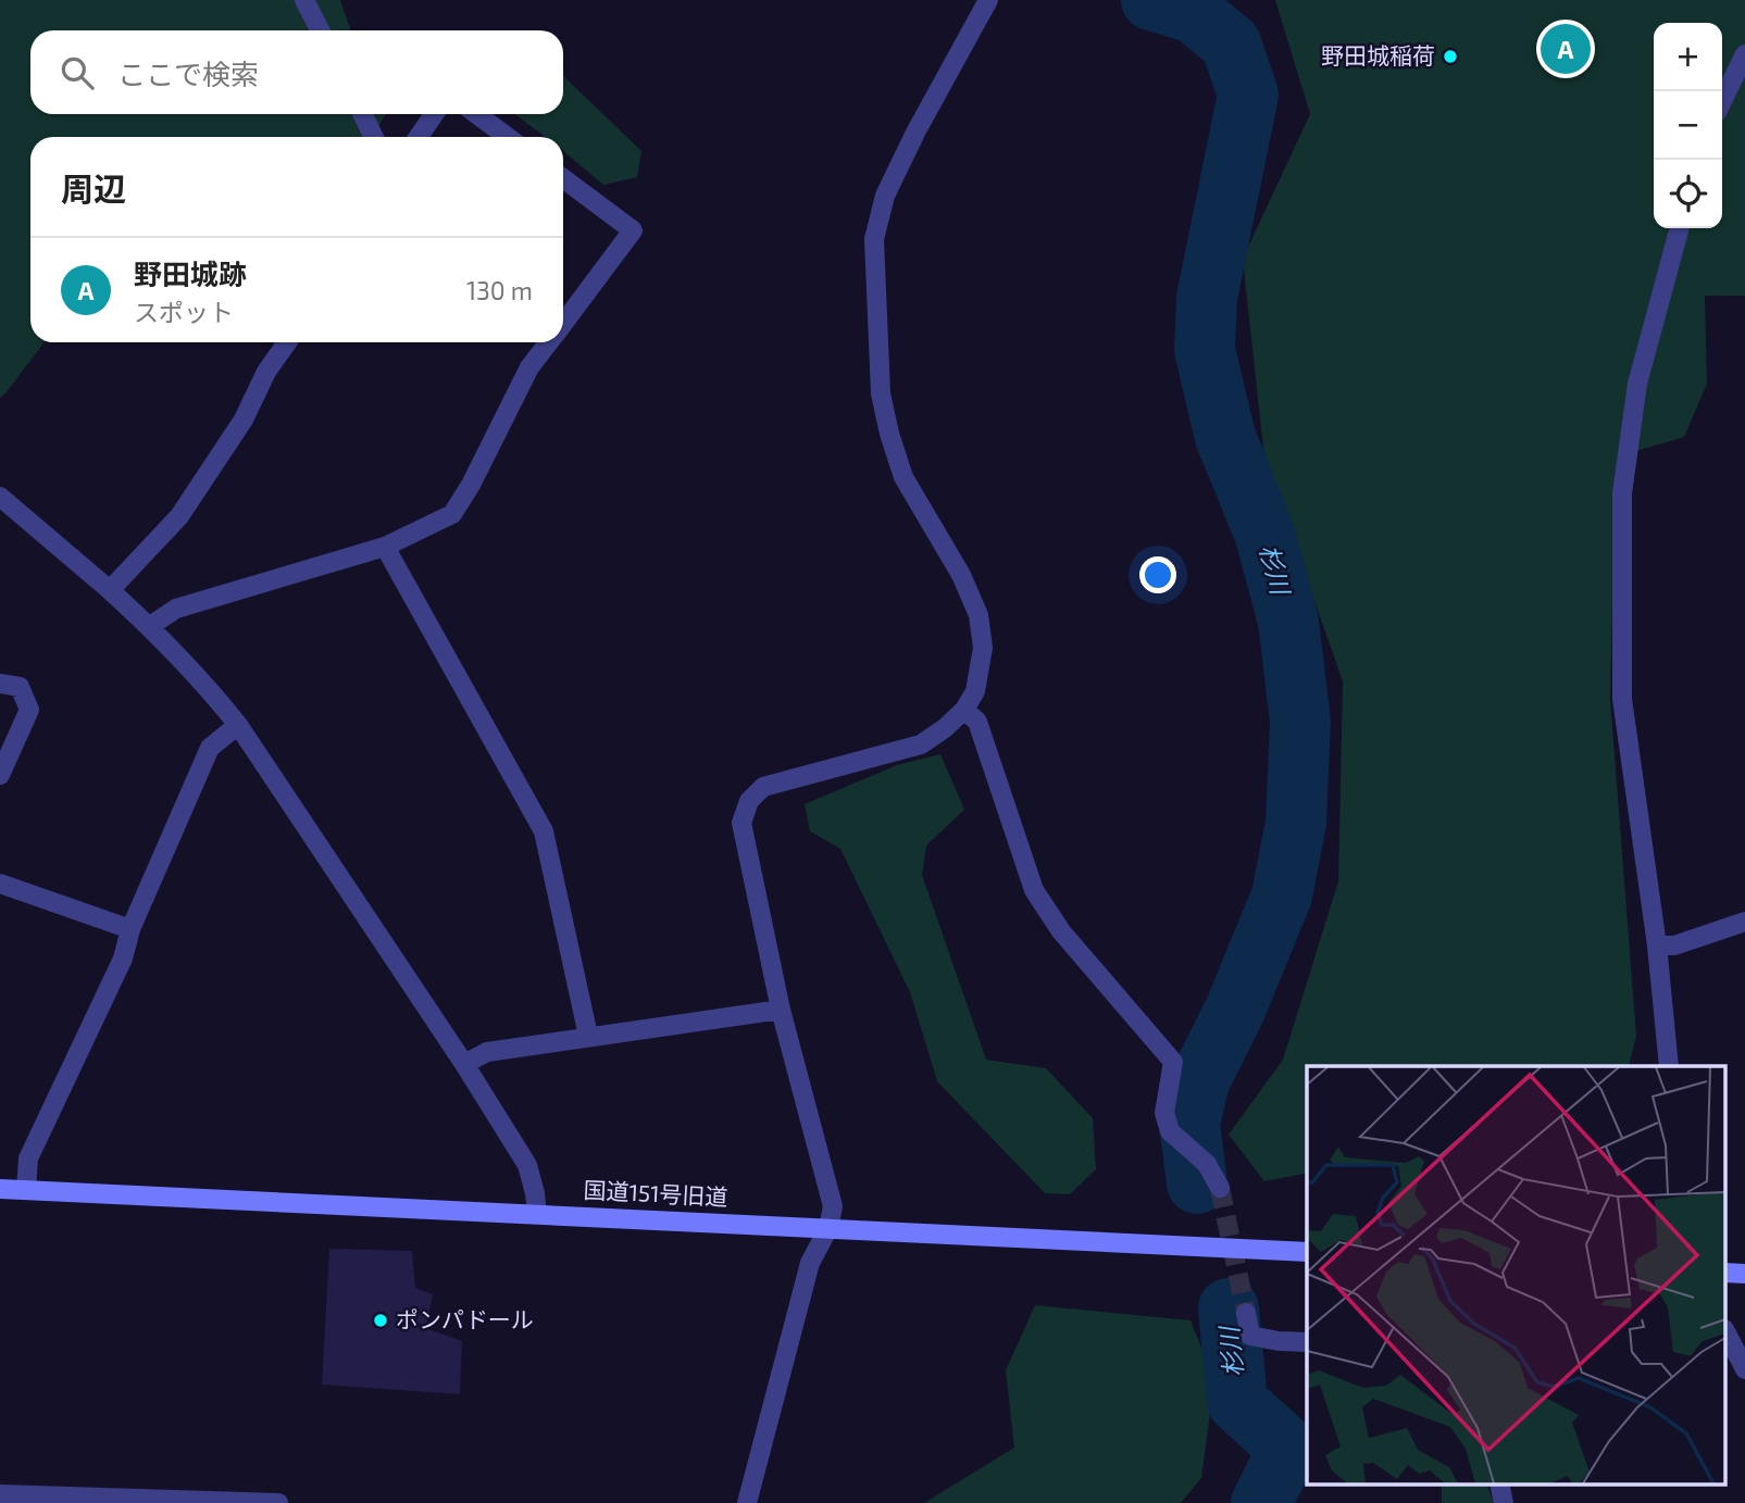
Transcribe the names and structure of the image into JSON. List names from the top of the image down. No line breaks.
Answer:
{"streets":{"street":["国道151号旧道"]},"water":["杉川"],"places":["野田城稲荷","ポンパドール"],"page":{"pins":"A","map_buttons":["+","−"],"search":"ここで検索","heading":"周辺","list":[{"mark":"A","name":"野田城跡","note":"スポット","value":"130 m"}]}}
